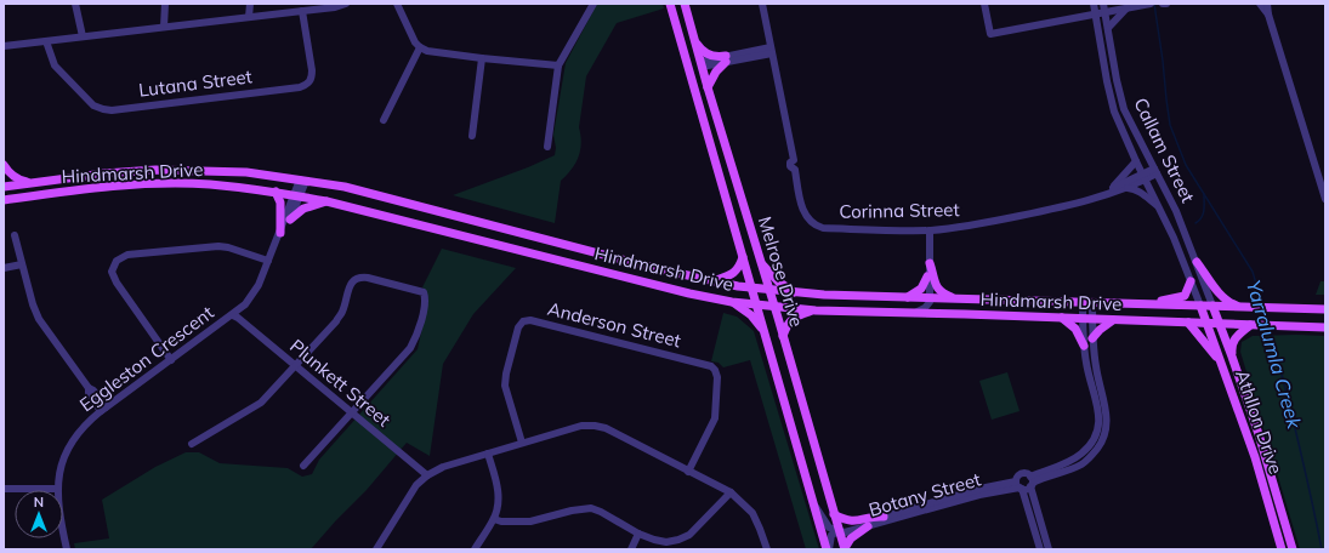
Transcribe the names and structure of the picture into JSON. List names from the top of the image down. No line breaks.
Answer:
{"streets":{"main road":["Hindmarsh Drive","Melrose Drive","Athllon Drive"],"street":["Lutana Street","Callam Street","Corinna Street","Anderson Street","Eggleston Crescent","Plunkett Street","Botany Street"]},"crossings":[["Callam Street","Hindmarsh Drive"],["Callam Street","Corinna Street"],["Callam Street","Athllon Drive"],["Hindmarsh Drive","Melrose Drive"],["Hindmarsh Drive","Eggleston Crescent"],["Hindmarsh Drive","Athllon Drive"],["Melrose Drive","Botany Street"],["Eggleston Crescent","Plunkett Street"]],"water":["Yarralumla Creek"],"north":"top"}
